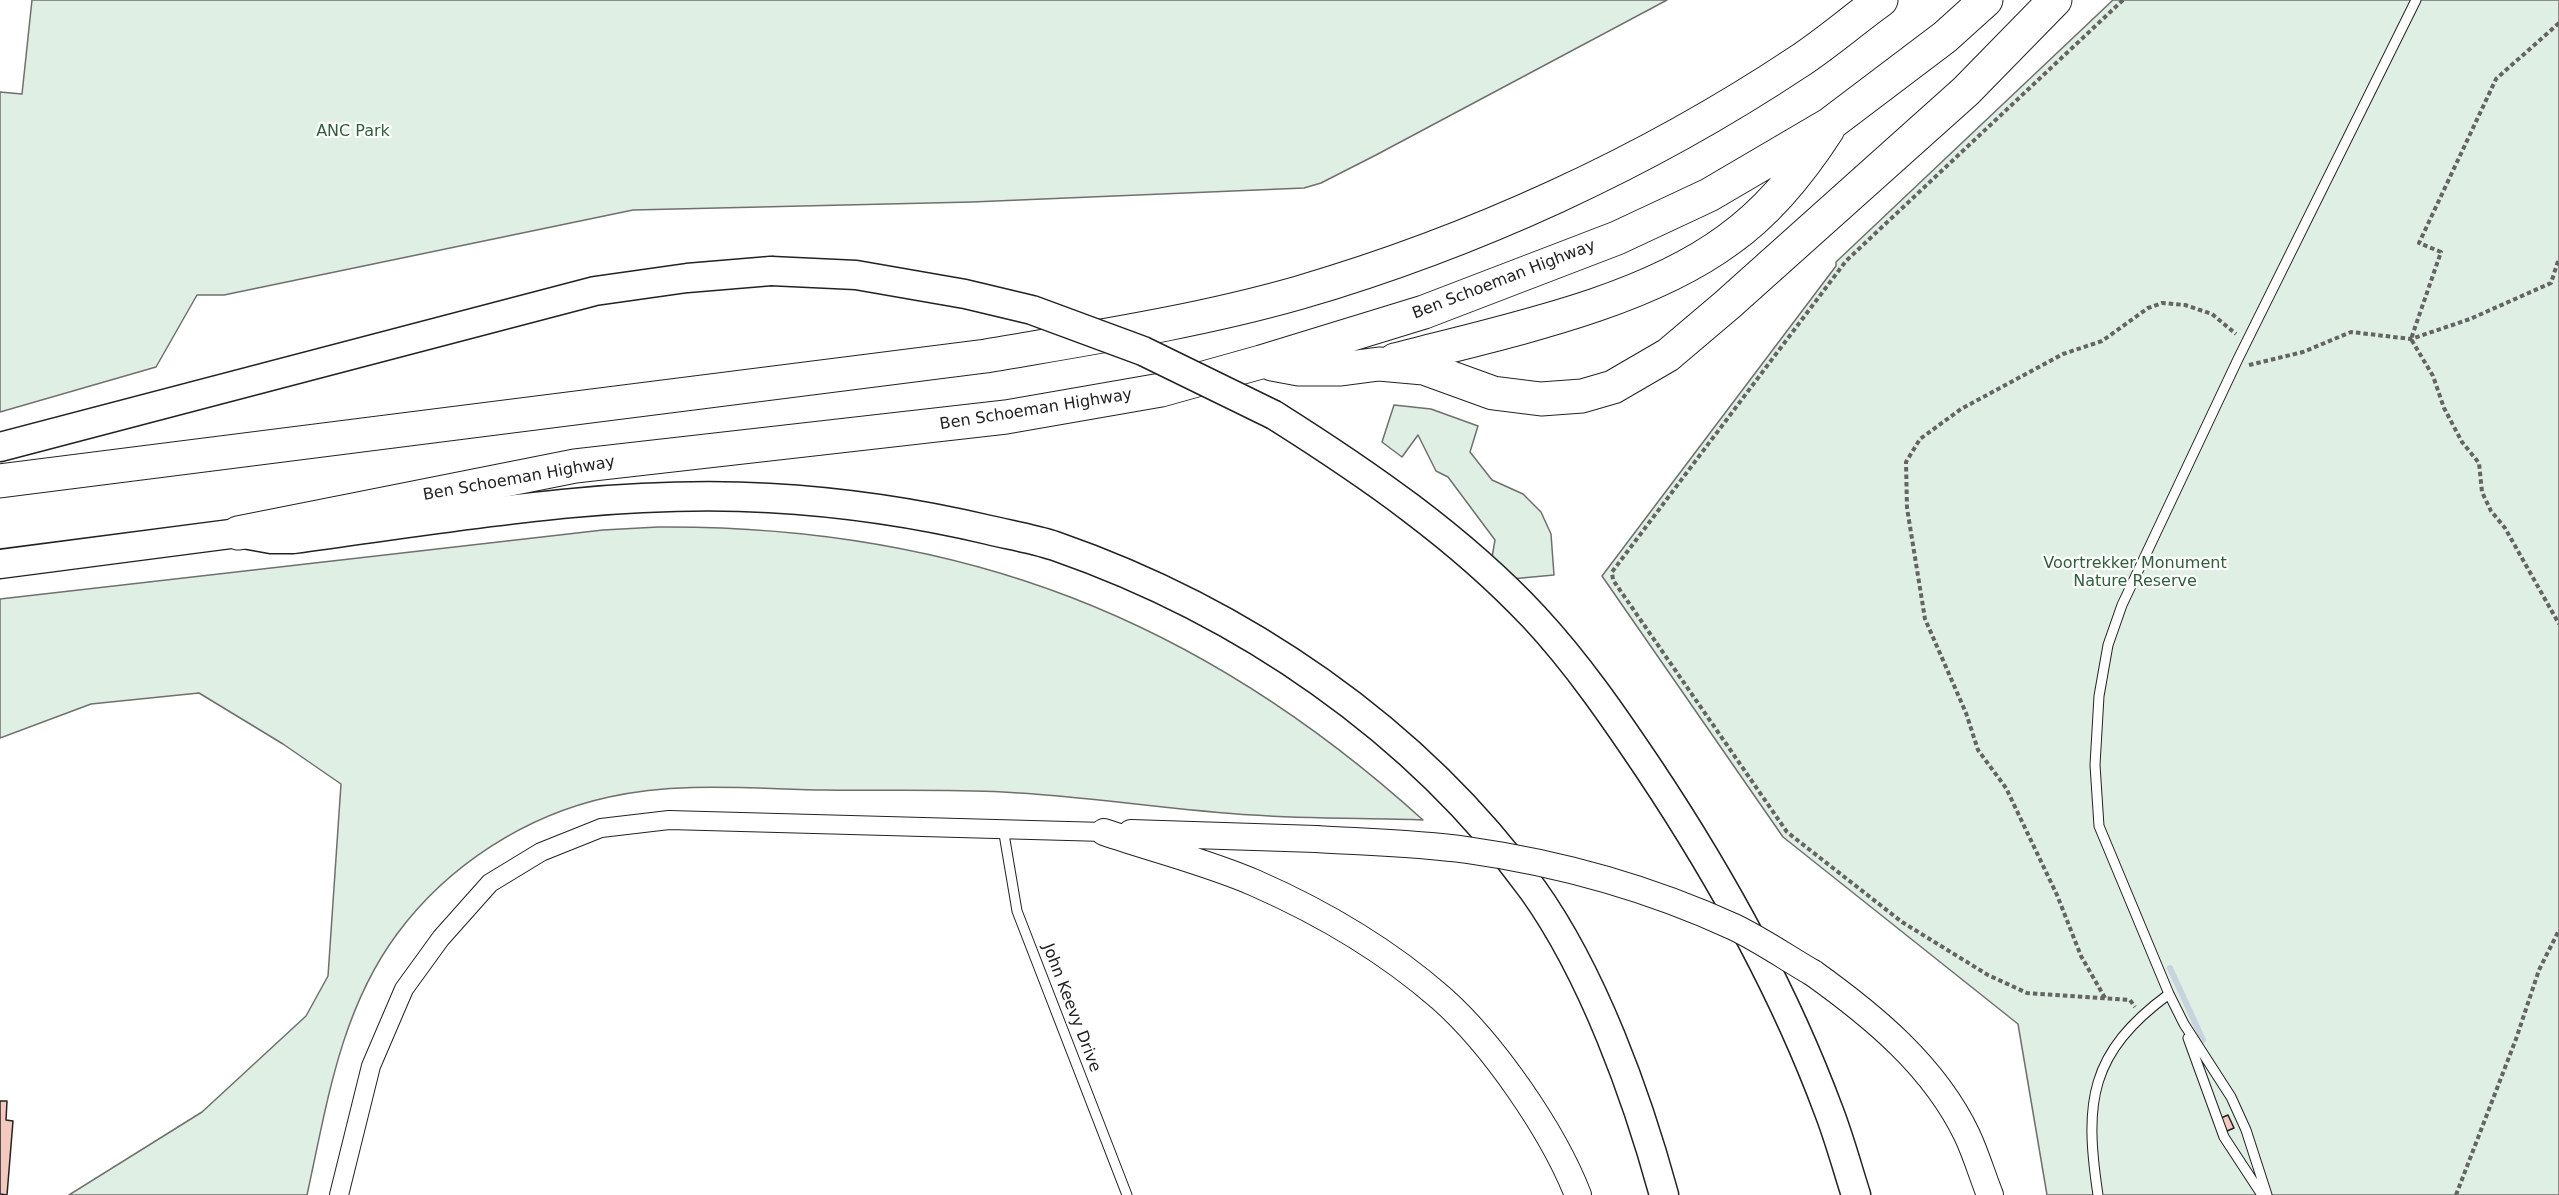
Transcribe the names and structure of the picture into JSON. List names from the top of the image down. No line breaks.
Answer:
{"streets":{"highway":["Ben Schoeman Highway"],"lane":["John Keevy Drive"]},"parks":["ANC Park","Voortrekker Monument Nature Reserve"]}
